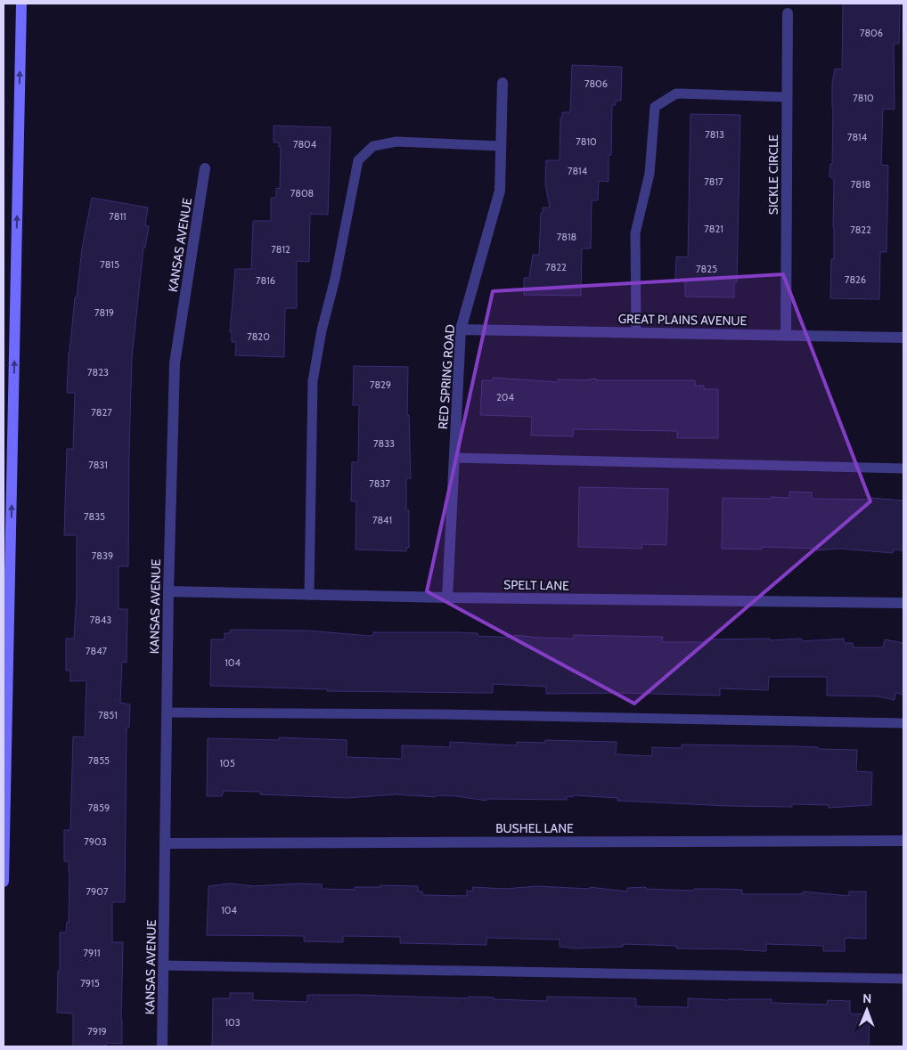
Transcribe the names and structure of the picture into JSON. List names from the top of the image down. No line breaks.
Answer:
{"streets":{"street":["SICKLE CIRCLE","KANSAS AVENUE","GREAT PLAINS AVENUE","RED SPRING ROAD","SPELT LANE","BUSHEL LANE"]},"crossings":[["SICKLE CIRCLE","GREAT PLAINS AVENUE"],["KANSAS AVENUE","SPELT LANE"],["KANSAS AVENUE","BUSHEL LANE"],["GREAT PLAINS AVENUE","RED SPRING ROAD"],["RED SPRING ROAD","SPELT LANE"]],"house_numbers":["7806","7806","7810","7813","7814","7810","7804","7814","7817","7818","7808","7811","7821","7822","7818","7812","7815","7822","7825","7826","7816","7819","7820","7823","7829","204","7827","7833","7831","7837","7835","7841","7839","7843","7847","104","7851","7855","105","7859","7903","7907","104","7911","7915","103","7919"],"north":"top"}
